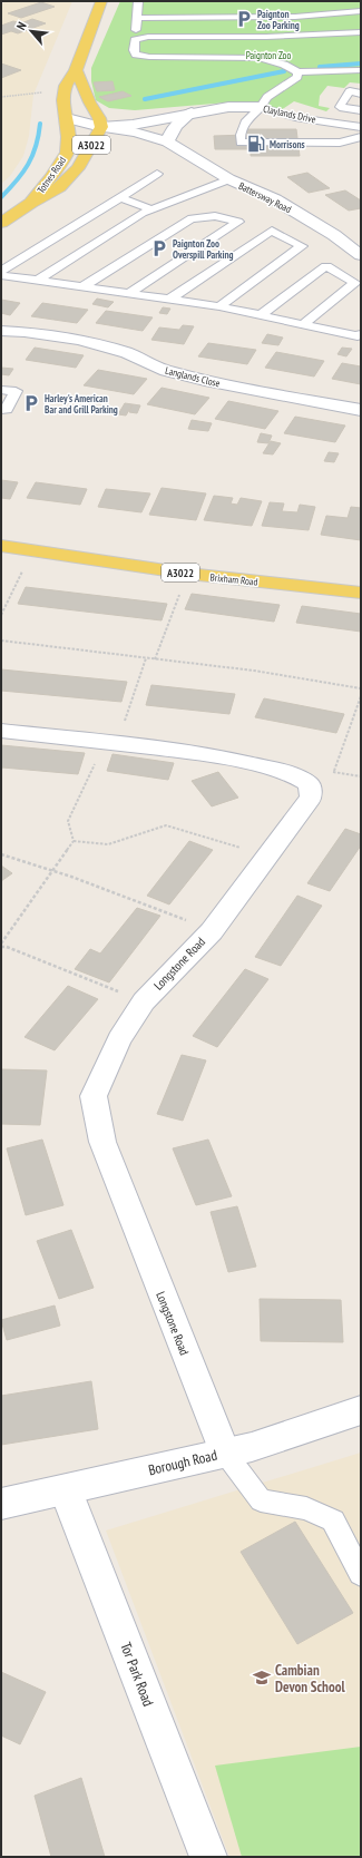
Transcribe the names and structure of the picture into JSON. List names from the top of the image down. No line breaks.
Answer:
{"streets":{"main road":["A3022","Totnes Road","Brixham Road"],"street":["Claylands Drive","Battersway Road","Langlands Close","Longstone Road","Borough Road","Tor Park Road"]},"crossings":[["Claylands Drive","A3022"],["Claylands Drive","Totnes Road"],["Claylands Drive","Battersway Road"],["A3022","Totnes Road"],["A3022","Battersway Road"],["Totnes Road","Battersway Road"],["Longstone Road","Borough Road"],["Borough Road","Tor Park Road"]],"parks":["Paignton Zoo"],"places":{"parking":["Paignton Zoo Parking","Paignton Zoo Overspill Parking","Harley's American Bar and Grill Parking"],"fuel station":["Morrisons"],"school or university":["Cambian Devon School"]},"north":"top left"}
